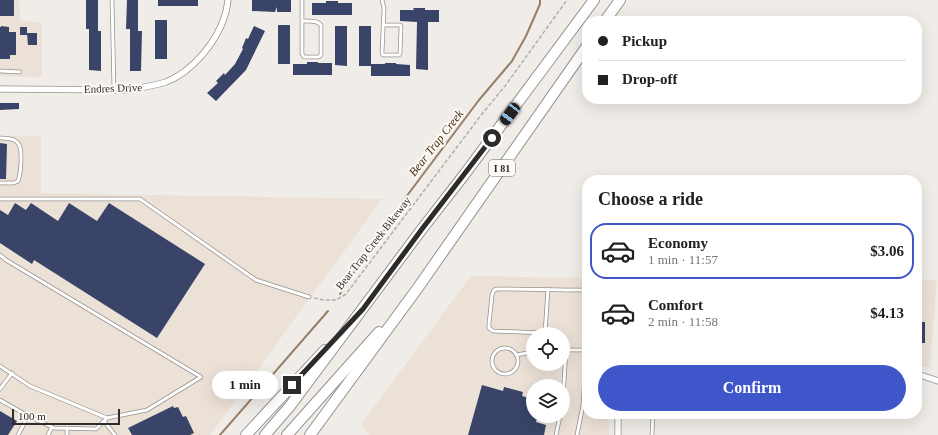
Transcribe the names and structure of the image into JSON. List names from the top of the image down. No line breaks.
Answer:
{"streets":{"highway":["I 81"],"street":["Endres Drive"],"path":["Bear Trap Creek Bikeway"]},"water":["Bear Trap Creek"],"scale_bar":"100 m","page":{"banner":["Pickup","Drop-off"],"heading":"Choose a ride","list":[{"name":"Economy","note":"1 min · 11:57","value":"$3.06"},{"name":"Comfort","note":"2 min · 11:58","value":"$4.13"}],"buttons":"Confirm","bubble":"1 min","scale":"100 m"}}
